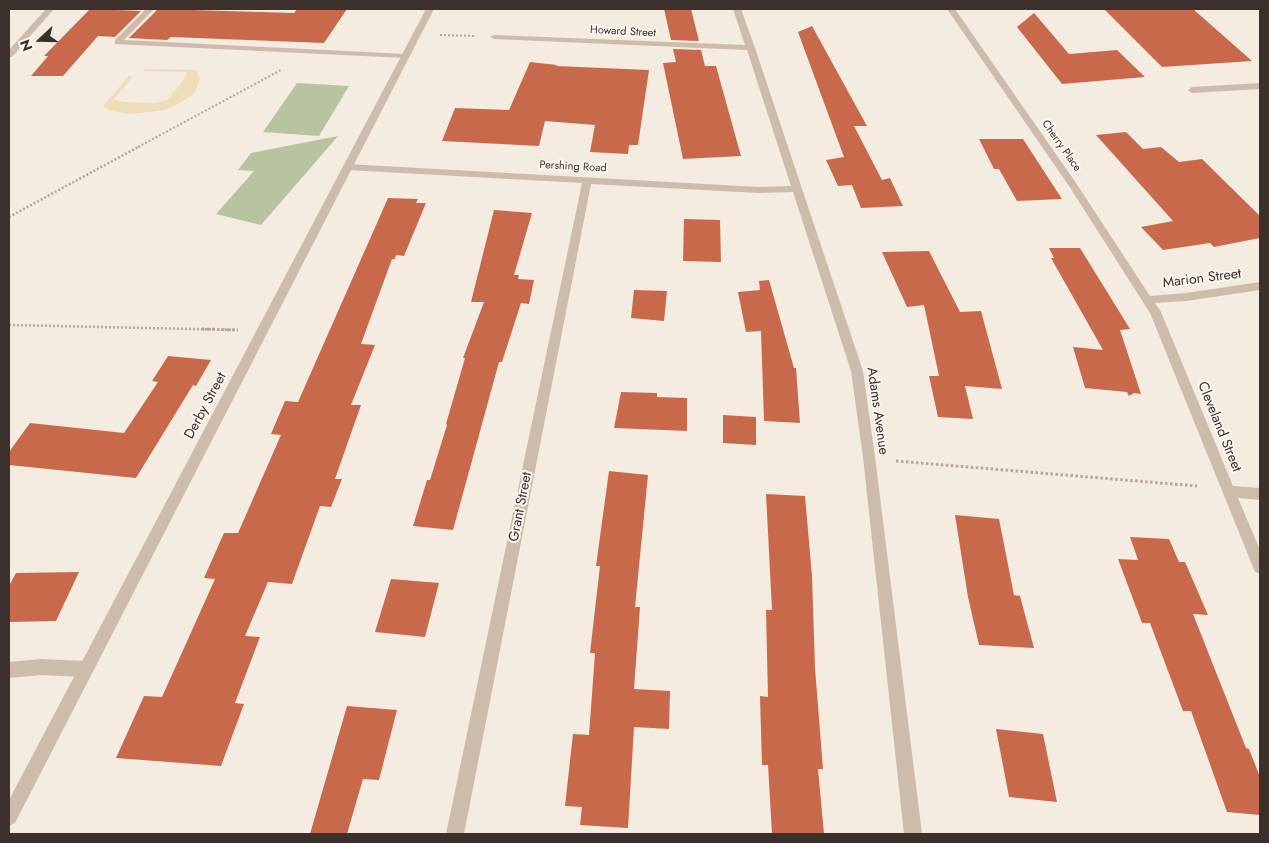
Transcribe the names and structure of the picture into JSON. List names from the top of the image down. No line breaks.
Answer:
{"streets":{"street":["Howard Street","Cherry Place","Pershing Road","Marion Street","Derby Street","Adams Avenue","Cleveland Street","Grant Street"]},"crossings":[["Howard Street","Adams Avenue"],["Cherry Place","Marion Street"],["Cherry Place","Cleveland Street"],["Pershing Road","Derby Street"],["Pershing Road","Adams Avenue"],["Pershing Road","Grant Street"],["Marion Street","Cleveland Street"]],"north":"left"}
